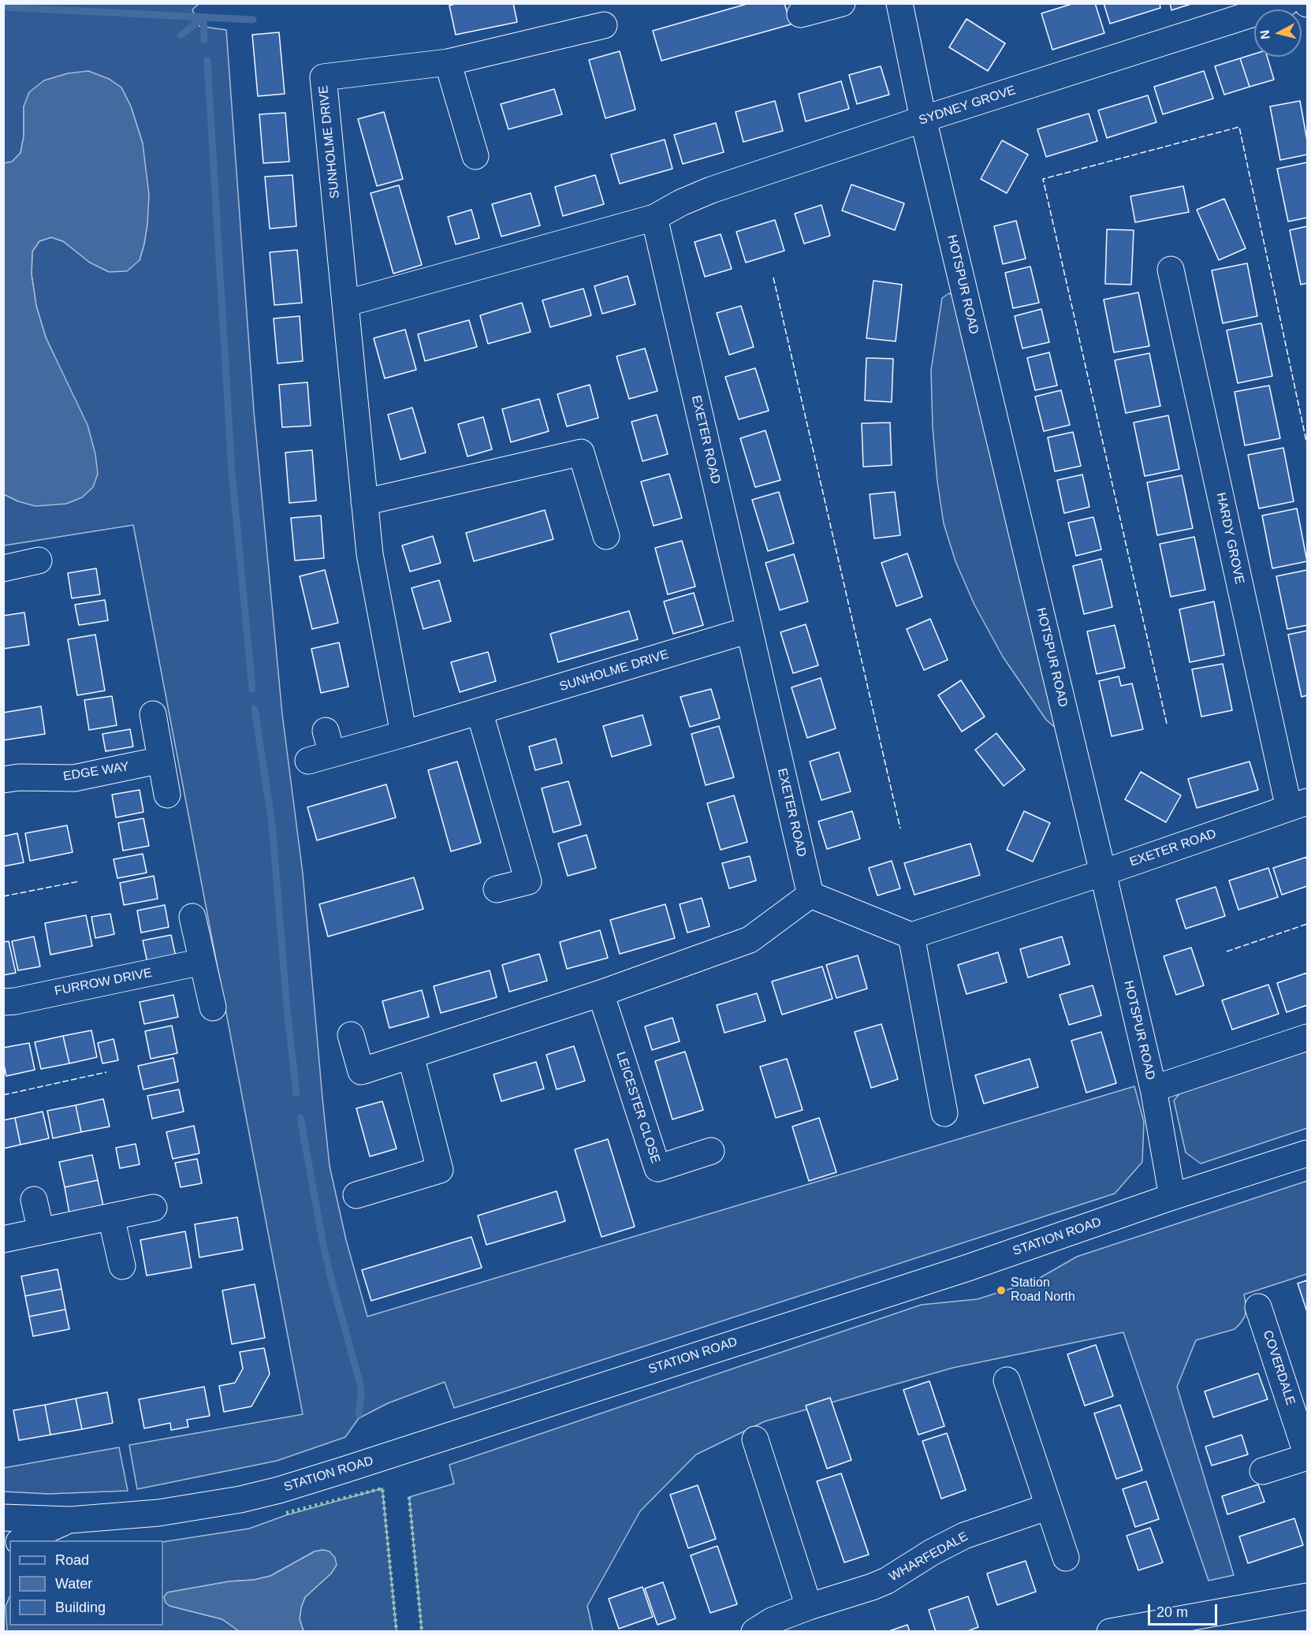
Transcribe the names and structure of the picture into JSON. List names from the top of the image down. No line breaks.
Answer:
{"streets":{"street":["SYDNEY GROVE","SUNHOLME DRIVE","HOTSPUR ROAD","EXETER ROAD","HARDY GROVE","EDGE WAY","FURROW DRIVE","LEICESTER CLOSE","STATION ROAD","COVERDALE","WHARFEDALE"]},"crossings":[["SYDNEY GROVE","HOTSPUR ROAD"],["SYDNEY GROVE","EXETER ROAD"],["SUNHOLME DRIVE","EXETER ROAD"],["HOTSPUR ROAD","EXETER ROAD"],["HOTSPUR ROAD","STATION ROAD"],["EXETER ROAD","HARDY GROVE"]],"places":["Station Road North"],"legend":["Road","Water","Building"],"scale_bar":"20 m","north":"left"}
